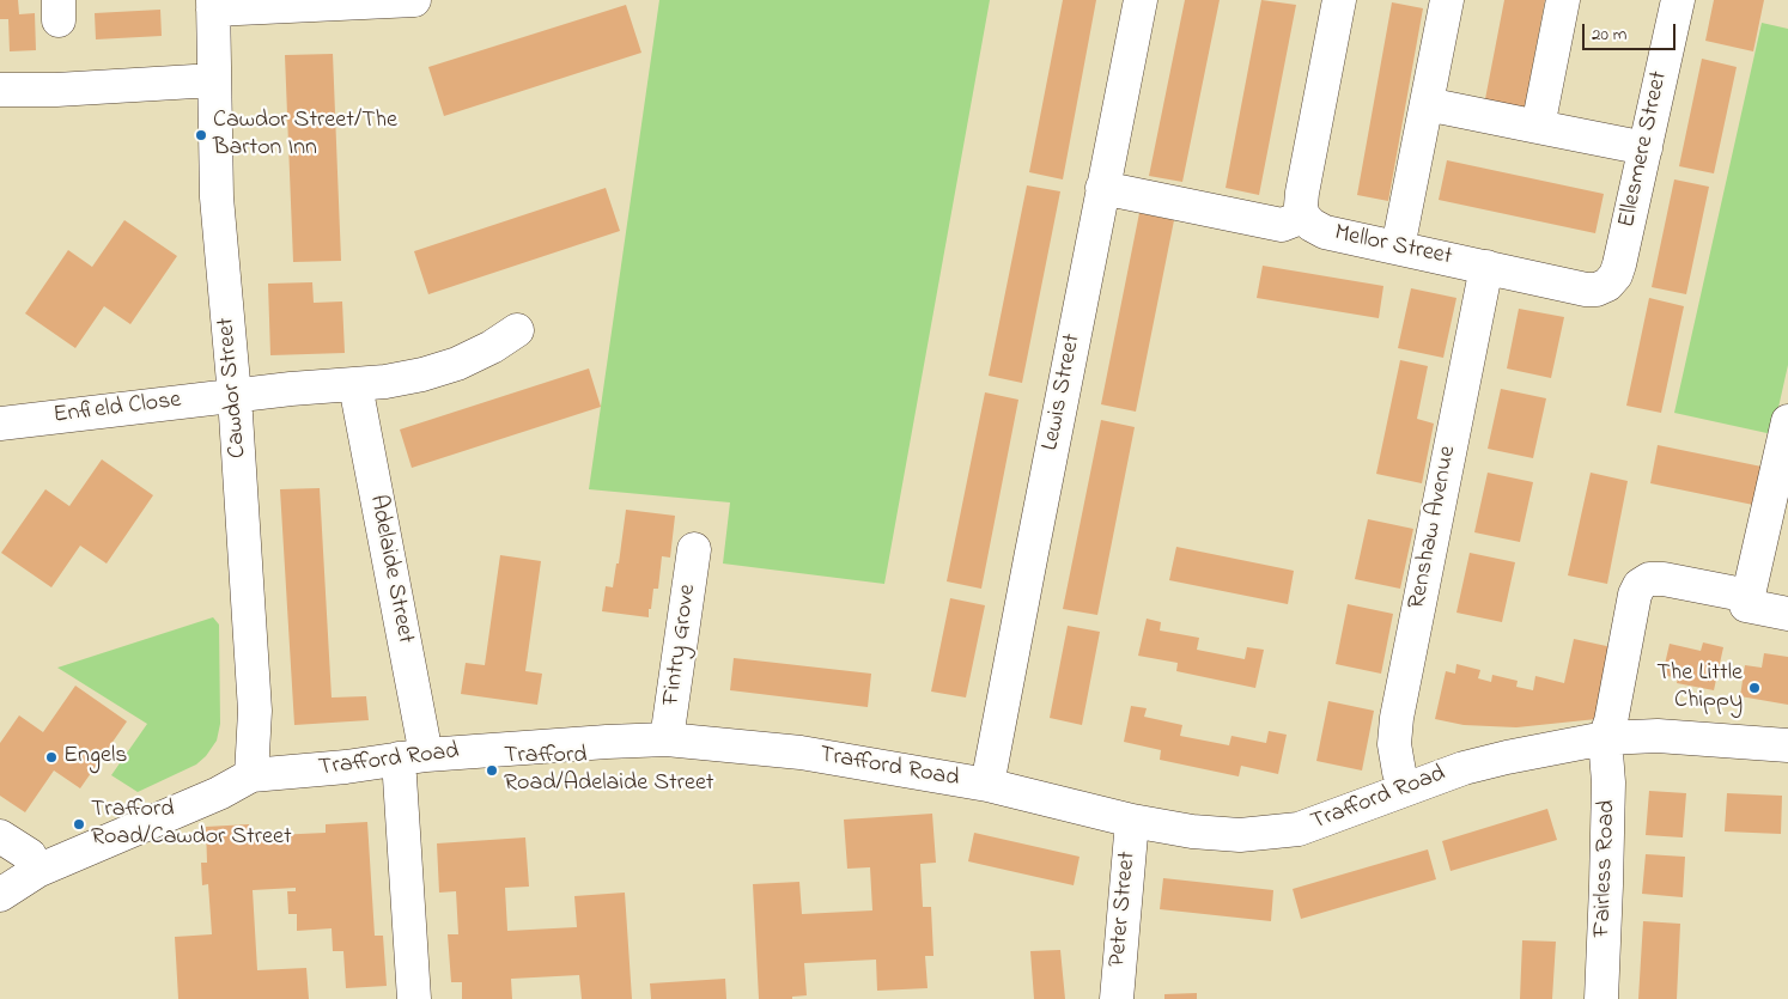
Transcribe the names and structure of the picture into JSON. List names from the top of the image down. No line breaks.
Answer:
{"streets":{"street":["Ellesmere Street","Mellor Street","Cawdor Street","Lewis Street","Enfield Close","Renshaw Avenue","Adelaide Street","Fintry Grove","Trafford Road","Fairless Road","Peter Street"]},"crossings":[["Ellesmere Street","Mellor Street"],["Mellor Street","Renshaw Avenue"],["Cawdor Street","Enfield Close"],["Cawdor Street","Trafford Road"],["Lewis Street","Trafford Road"],["Renshaw Avenue","Trafford Road"],["Adelaide Street","Trafford Road"],["Fintry Grove","Trafford Road"],["Trafford Road","Fairless Road"],["Trafford Road","Peter Street"]],"places":["Cawdor Street/The Barton Inn","The Little Chippy","Engels","Trafford Road/Adelaide Street","Trafford Road/Cawdor Street"],"scale_bar":"20 m"}
